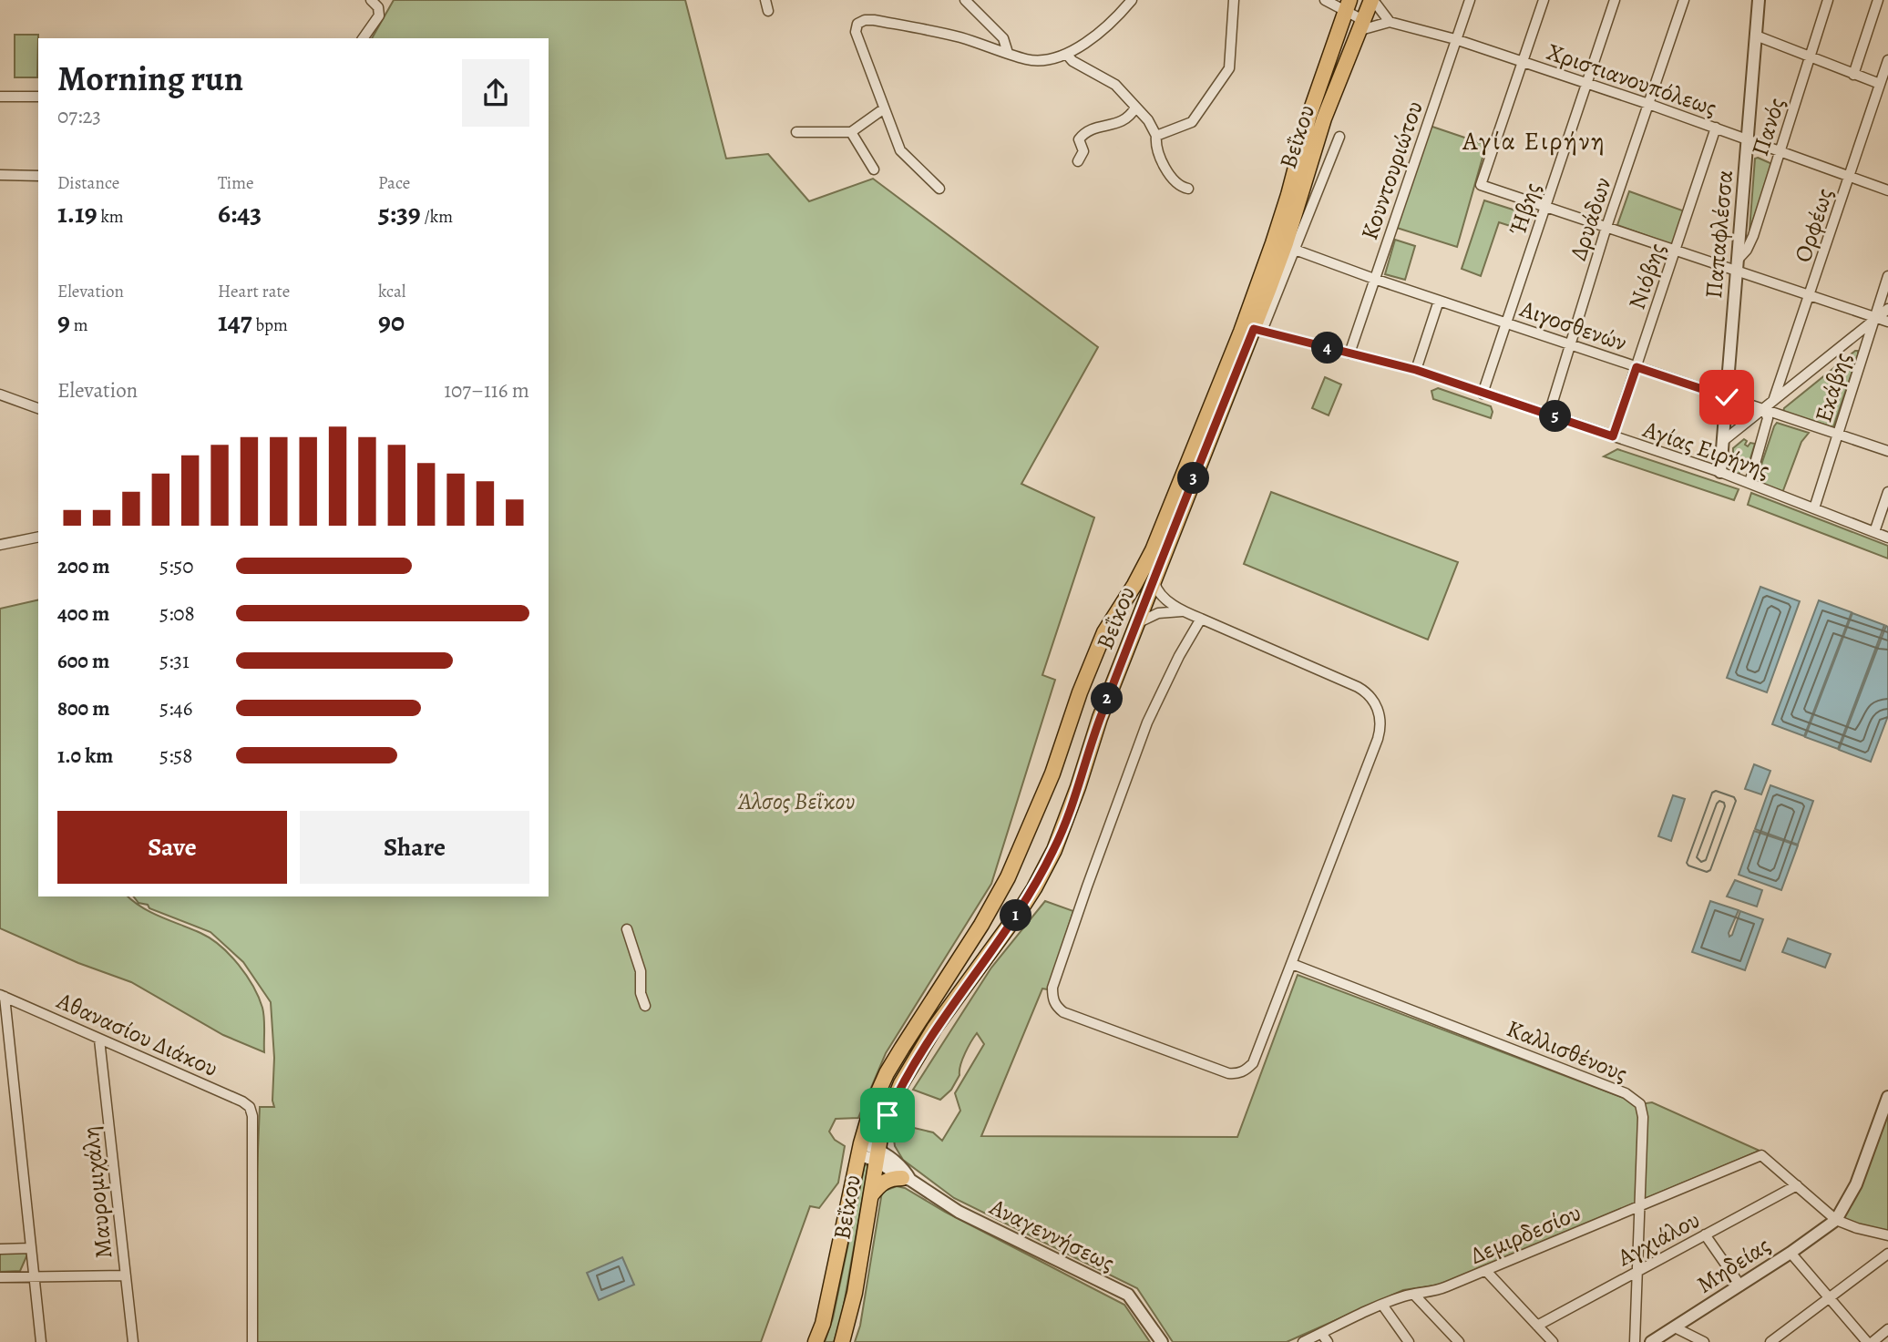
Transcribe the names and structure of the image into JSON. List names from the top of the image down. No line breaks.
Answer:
{"streets":{"main road":["Βεΐκου"],"street":["Χριστιανουπόλεως","Πανός","Κουντουριώτου","Ήβης","Δρυάδων","Ορφέως","Παπαφλέσσα","Νιόβης","Αιγοσθενών","Εκάβης","Αγίας Ειρήνης","Αθανασίου Διάκου","Καλλισθένους","Μαυρομιχάλη","Δεμιρδεσίου","Αναγεννήσεως","Αγχιάλου","Μηδείας"]},"crossings":[["Χριστιανουπόλεως","Πανός"],["Χριστιανουπόλεως","Κουντουριώτου"],["Χριστιανουπόλεως","Ήβης"],["Χριστιανουπόλεως","Δρυάδων"],["Χριστιανουπόλεως","Ορφέως"],["Χριστιανουπόλεως","Παπαφλέσσα"],["Χριστιανουπόλεως","Νιόβης"],["Πανός","Παπαφλέσσα"],["Βεΐκου","Αιγοσθενών"],["Βεΐκου","Αγίας Ειρήνης"],["Βεΐκου","Αναγεννήσεως"],["Κουντουριώτου","Αιγοσθενών"],["Κουντουριώτου","Αγίας Ειρήνης"],["Ήβης","Αιγοσθενών"],["Ήβης","Αγίας Ειρήνης"],["Δρυάδων","Αιγοσθενών"],["Δρυάδων","Αγίας Ειρήνης"],["Παπαφλέσσα","Αιγοσθενών"],["Παπαφλέσσα","Αγίας Ειρήνης"],["Νιόβης","Αιγοσθενών"],["Νιόβης","Αγίας Ειρήνης"],["Αιγοσθενών","Εκάβης"],["Εκάβης","Αγίας Ειρήνης"],["Αθανασίου Διάκου","Μαυρομιχάλη"],["Καλλισθένους","Δεμιρδεσίου"],["Καλλισθένους","Αγχιάλου"],["Δεμιρδεσίου","Αγχιάλου"]],"districts":["Αγία Ειρήνη"],"parks":["Άλσος Βεΐκου"],"page":{"heading":["Morning run","07:23"],"stats":[["Distance","1.19 km"],["Time","6:43"],["Pace","5:39 /km"],["Elevation","9 m"],["Heart rate","147 bpm"],["kcal","90"]],"pins":["4","5","3","2","1"],"chart":["Elevation","107–116 m"],"list":[{"name":"200 m","note":"5:50"},{"name":"400 m","note":"5:08"},{"name":"600 m","note":"5:31"},{"name":"800 m","note":"5:46"},{"name":"1.0 km","note":"5:58"}],"buttons":["Save","Share"]}}
